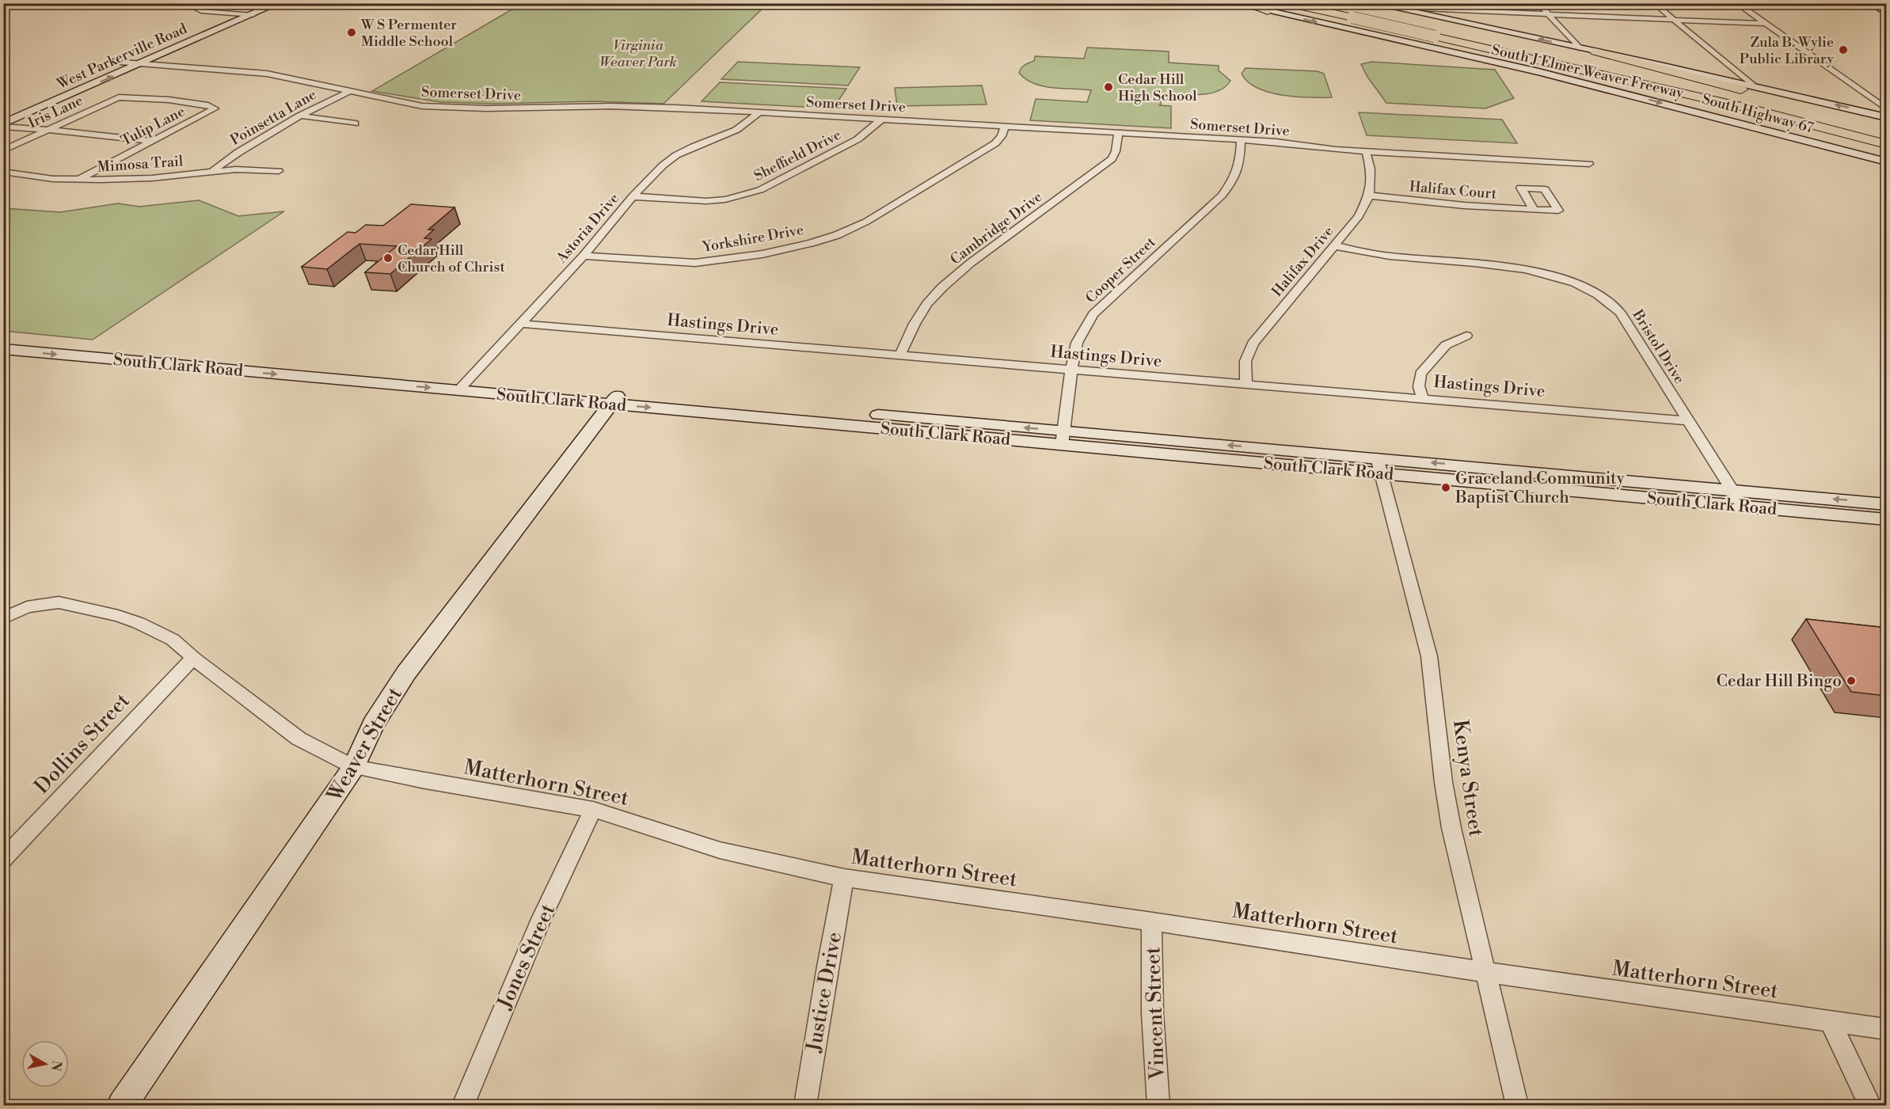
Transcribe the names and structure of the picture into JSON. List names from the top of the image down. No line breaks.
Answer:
{"streets":{"highway":["South J Elmer Weaver Freeway"],"main road":["West Parkerville Road","South Highway 67","South Clark Road","Weaver Street"],"street":["Somerset Drive","Iris Lane","Poinsetta Lane","Tulip Lane","Sheffield Drive","Mimosa Trail","Halifax Court","Astoria Drive","Cambridge Drive","Yorkshire Drive","Halifax Drive","Cooper Street","Hastings Drive","Bristol Drive","Dollins Street","Kenya Street","Matterhorn Street","Jones Street","Justice Drive","Vincent Street"]},"crossings":[["West Parkerville Road","Somerset Drive"],["South J Elmer Weaver Freeway","South Highway 67"],["Somerset Drive","Poinsetta Lane"],["Somerset Drive","Sheffield Drive"],["Somerset Drive","Astoria Drive"],["Somerset Drive","Cambridge Drive"],["Somerset Drive","Yorkshire Drive"],["Somerset Drive","Halifax Drive"],["Somerset Drive","Cooper Street"],["Iris Lane","Tulip Lane"],["Poinsetta Lane","Mimosa Trail"],["Tulip Lane","Mimosa Trail"],["Sheffield Drive","Astoria Drive"],["Halifax Court","Halifax Drive"],["Astoria Drive","Yorkshire Drive"],["Astoria Drive","Hastings Drive"],["Astoria Drive","South Clark Road"],["Cambridge Drive","Hastings Drive"],["Halifax Drive","Hastings Drive"],["Halifax Drive","Bristol Drive"],["Cooper Street","Hastings Drive"],["Cooper Street","South Clark Road"],["Hastings Drive","Bristol Drive"],["Bristol Drive","South Clark Road"],["South Clark Road","Weaver Street"],["South Clark Road","Kenya Street"],["Dollins Street","Matterhorn Street"],["Weaver Street","Matterhorn Street"],["Kenya Street","Matterhorn Street"],["Matterhorn Street","Jones Street"],["Matterhorn Street","Justice Drive"],["Matterhorn Street","Vincent Street"]],"parks":["Virginia Weaver Park"],"places":["W S Permenter Middle School","Zula B. Wylie Public Library","Cedar Hill High School","Cedar Hill Church of Christ","Graceland Community Baptist Church","Cedar Hill Bingo"],"north":"right"}
